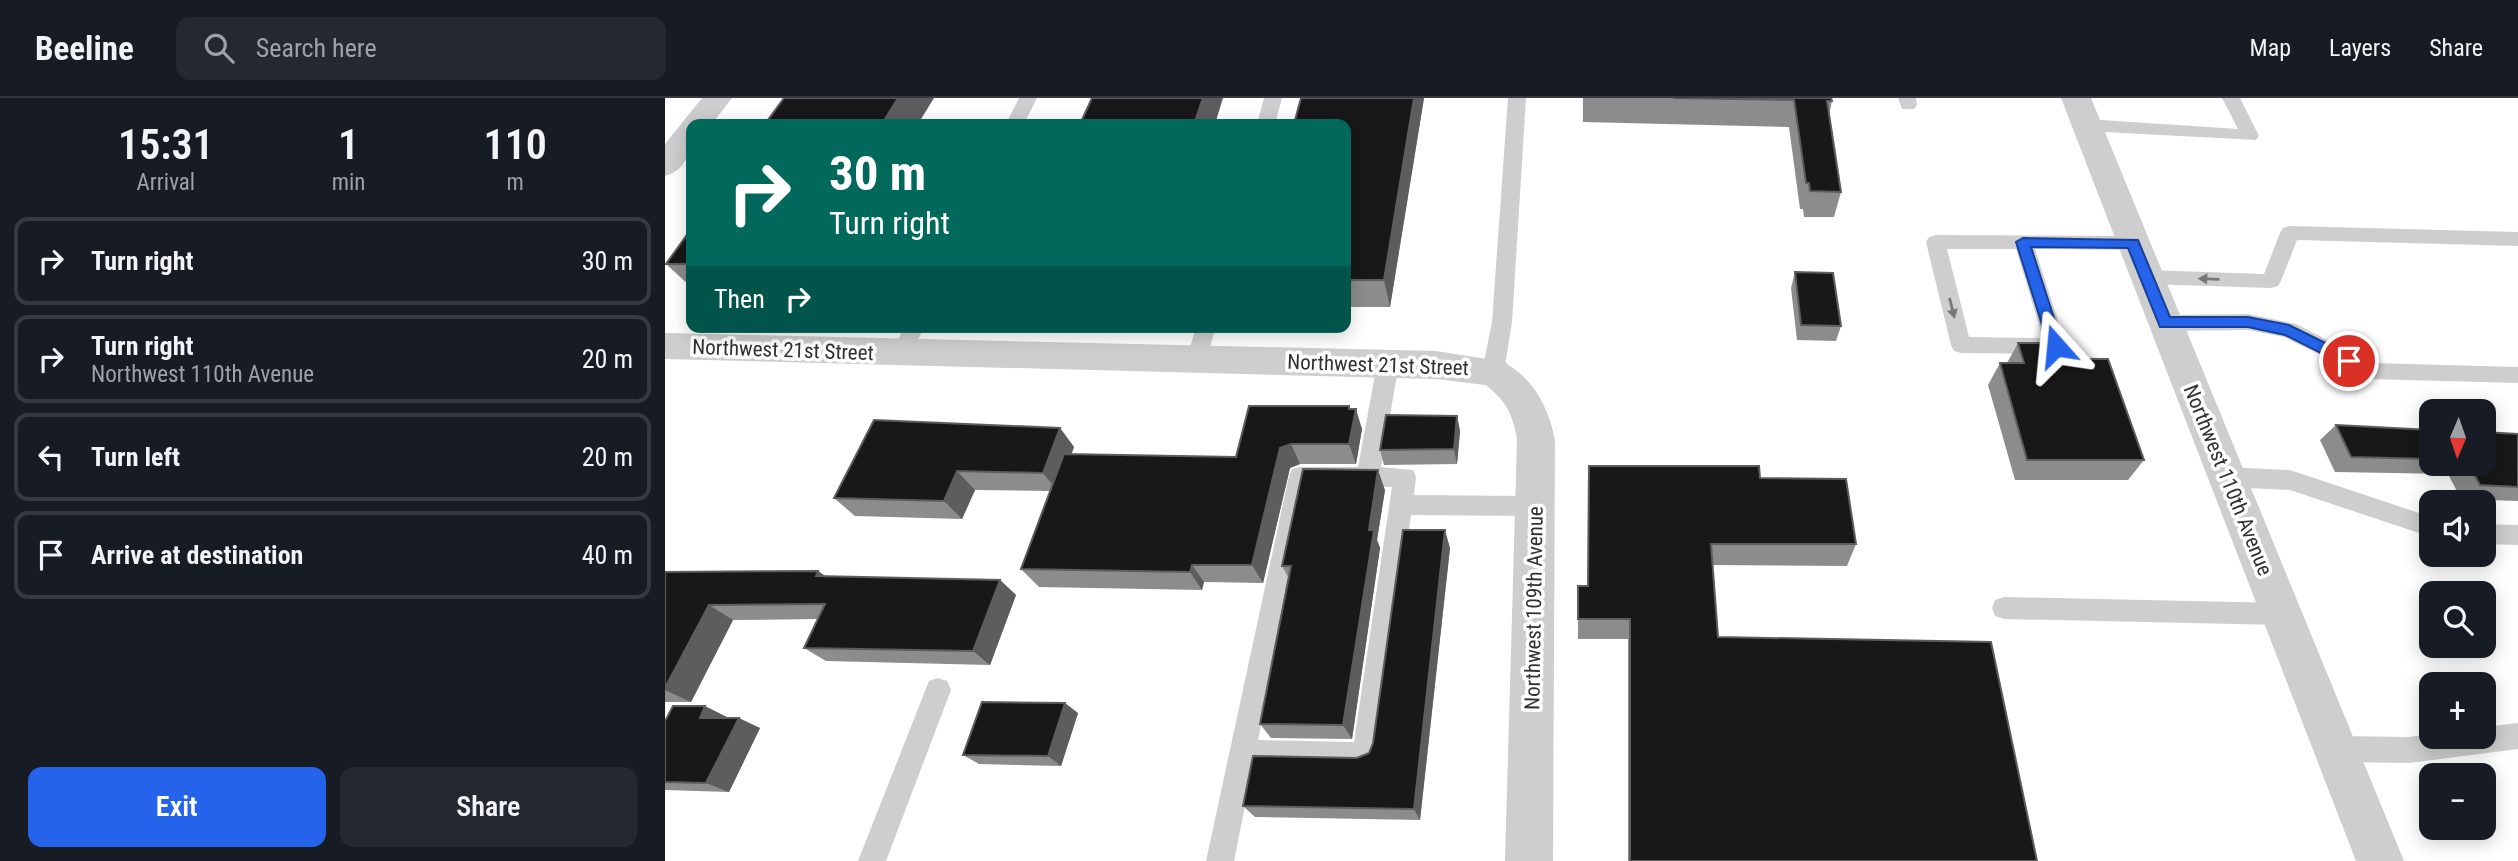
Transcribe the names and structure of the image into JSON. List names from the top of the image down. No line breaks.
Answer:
{"streets":{"street":["Northwest 21st Street","Northwest 110th Avenue","Northwest 109th Avenue"]},"crossings":[["Northwest 21st Street","Northwest 109th Avenue"]],"north":"bottom","page":{"header":"Beeline","search":"Search here","nav":["Map","Layers","Share"],"eta":["15:31","Arrival","1","min","110","m"],"turn":["30 m","Turn right"],"list":[{"name":"Turn right","value":"30 m"},{"name":"Turn right","note":"Northwest 110th Avenue","value":"20 m"},{"name":"Turn left","value":"20 m"},{"name":"Arrive at destination","value":"40 m"}],"then":"Then","map_buttons":["+","−"],"buttons":["Exit","Share"]}}
